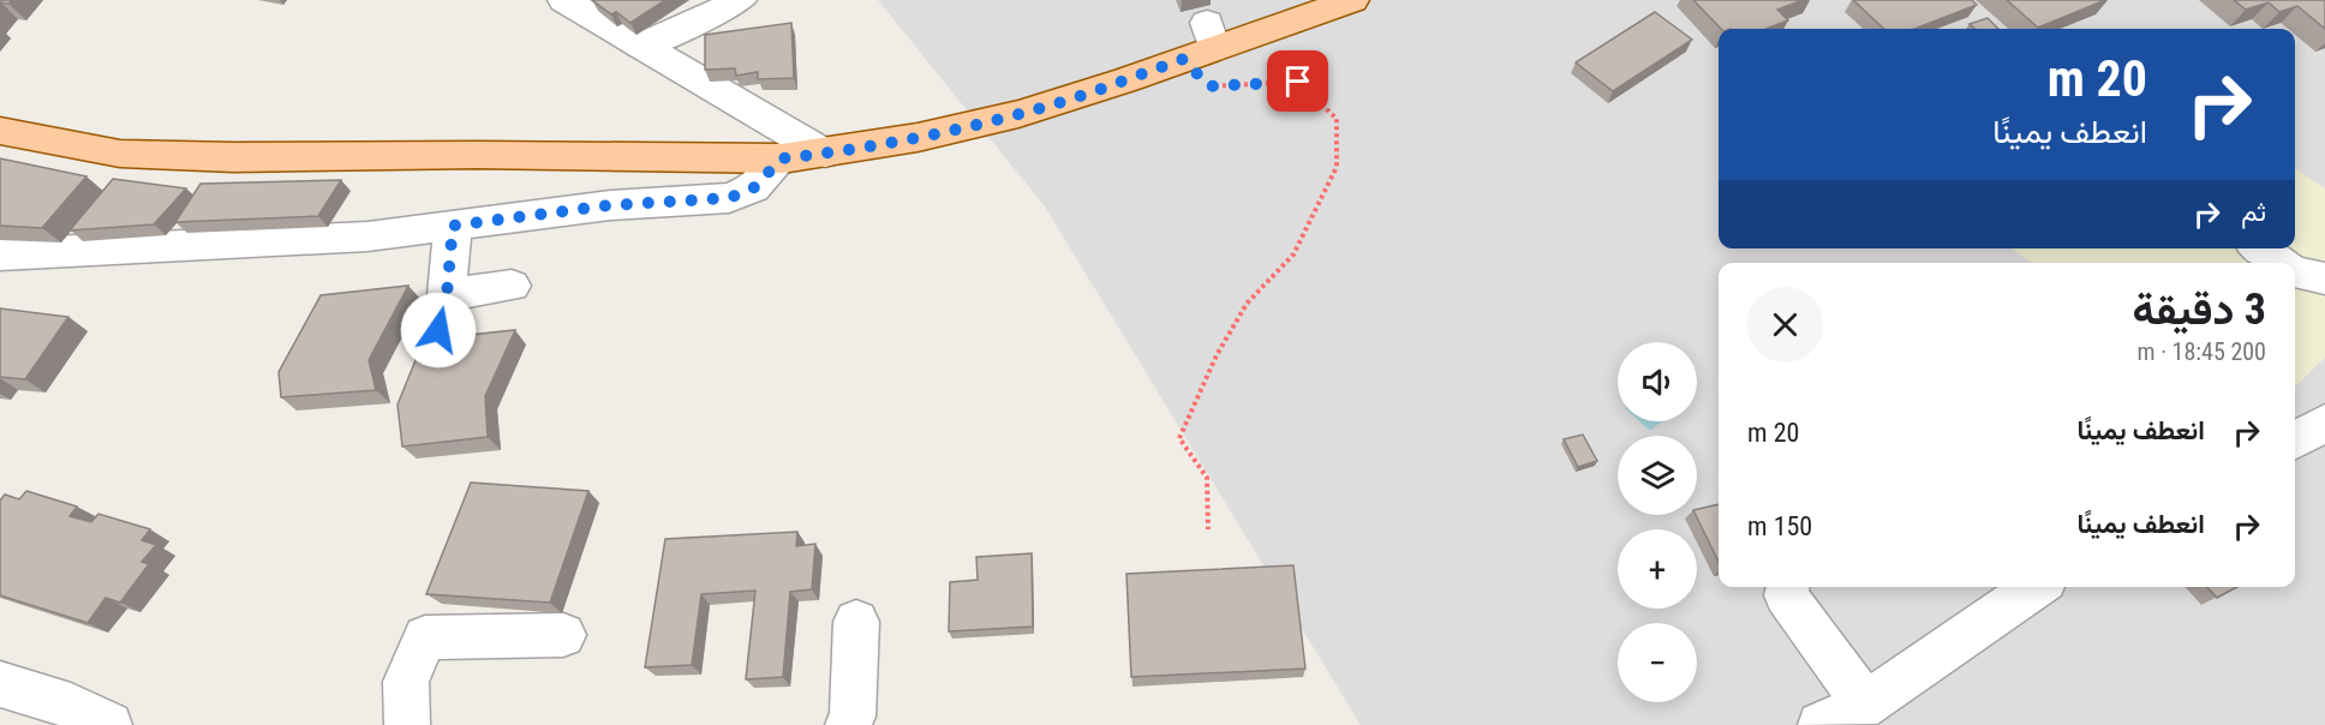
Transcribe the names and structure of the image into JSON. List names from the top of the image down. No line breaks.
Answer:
{"page":{"turn":["20 m","انعطف يمينًا"],"then":"ثم","heading":["3 دقيقة","200 m · 18:45"],"map_buttons":["+","−"],"list":[{"name":"انعطف يمينًا","value":"20 m"},{"name":"انعطف يمينًا","value":"150 m"}]}}
